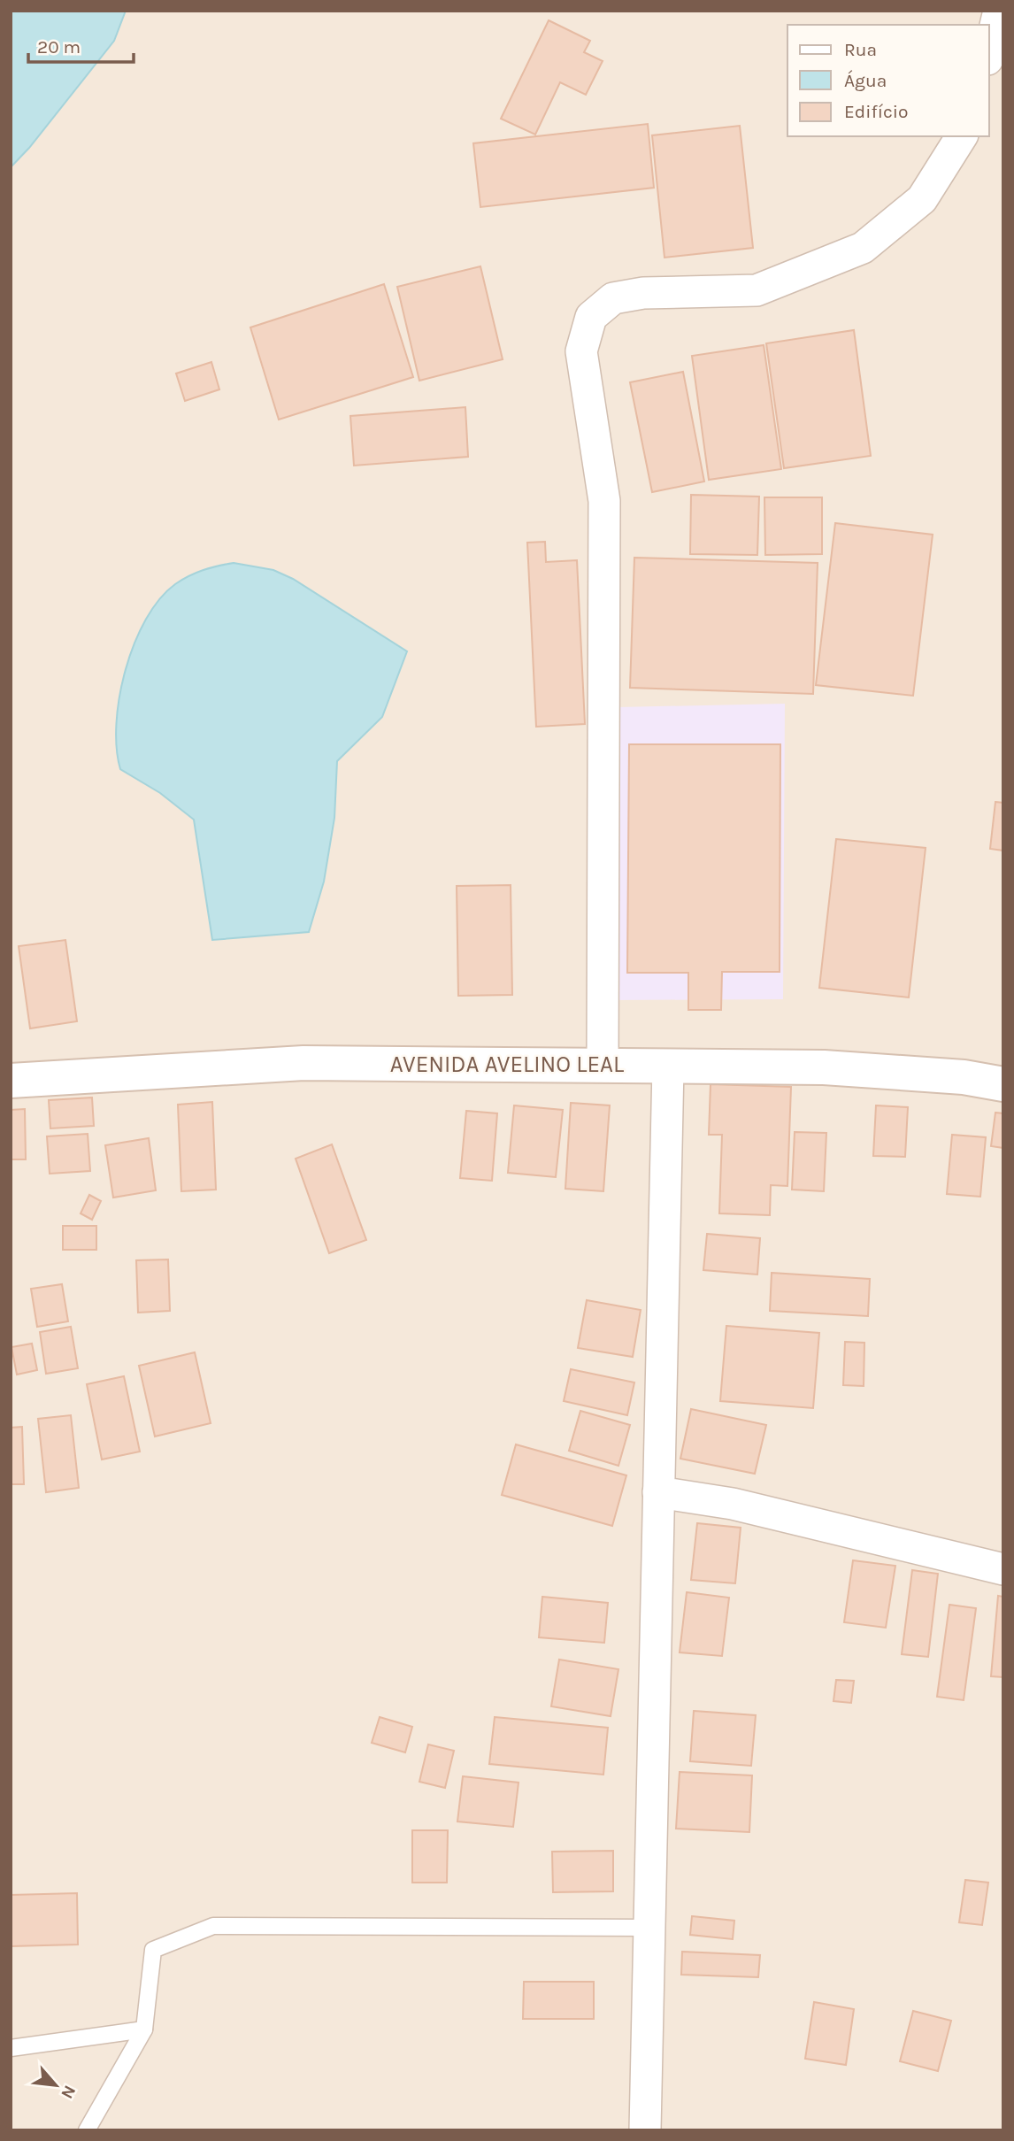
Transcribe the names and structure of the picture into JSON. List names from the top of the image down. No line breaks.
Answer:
{"streets":{"main road":["AVENIDA AVELINO LEAL"]},"legend":["Rua","Água","Edifício"],"scale_bar":"20 m","north":"bottom right"}
